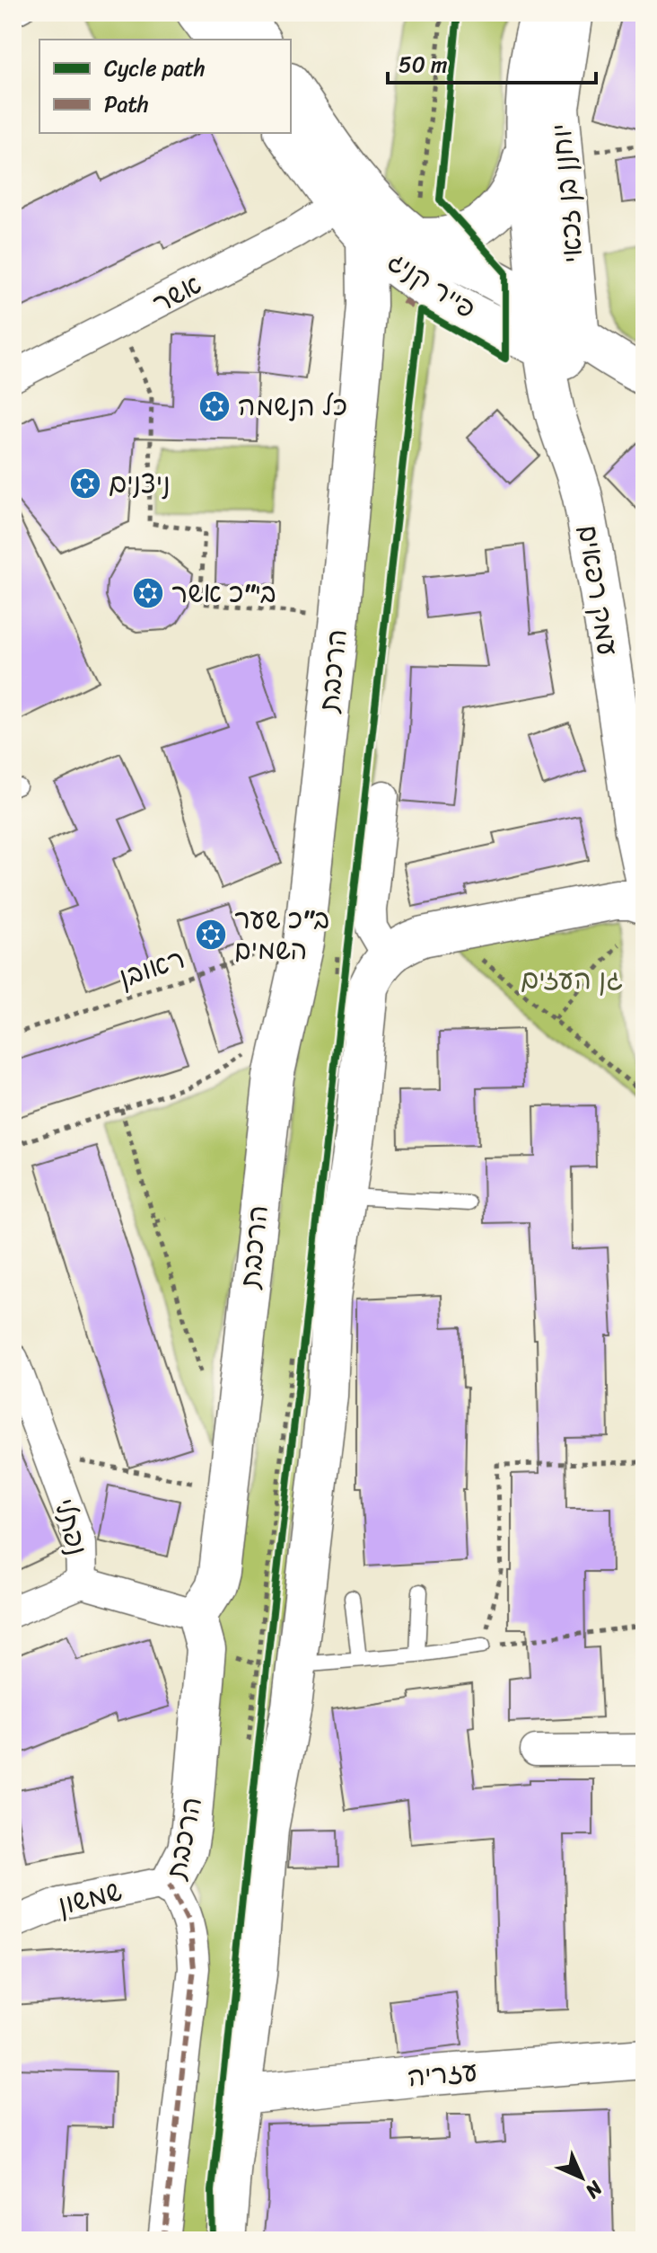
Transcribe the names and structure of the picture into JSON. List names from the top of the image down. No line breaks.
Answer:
{"streets":{"street":["יוחנן בן זכאי","פייר קניג","אשר","עמק רפאים","הרכבת","נפתלי","שמשון","עזריה"],"path":["ראובן"]},"crossings":[["יוחנן בן זכאי","פייר קניג"],["יוחנן בן זכאי","עמק רפאים"],["פייר קניג","אשר"],["פייר קניג","עמק רפאים"],["פייר קניג","הרכבת"],["הרכבת","ראובן"],["הרכבת","נפתלי"],["הרכבת","שמשון"]],"parks":["גן העזים"],"places":{"synagogue":["כל הנשמה","ניצנים","בי\"כ אשר","ב\"כ שער השמים"]},"legend":["Cycle path","Path"],"scale_bar":"50 m","north":"bottom right"}
